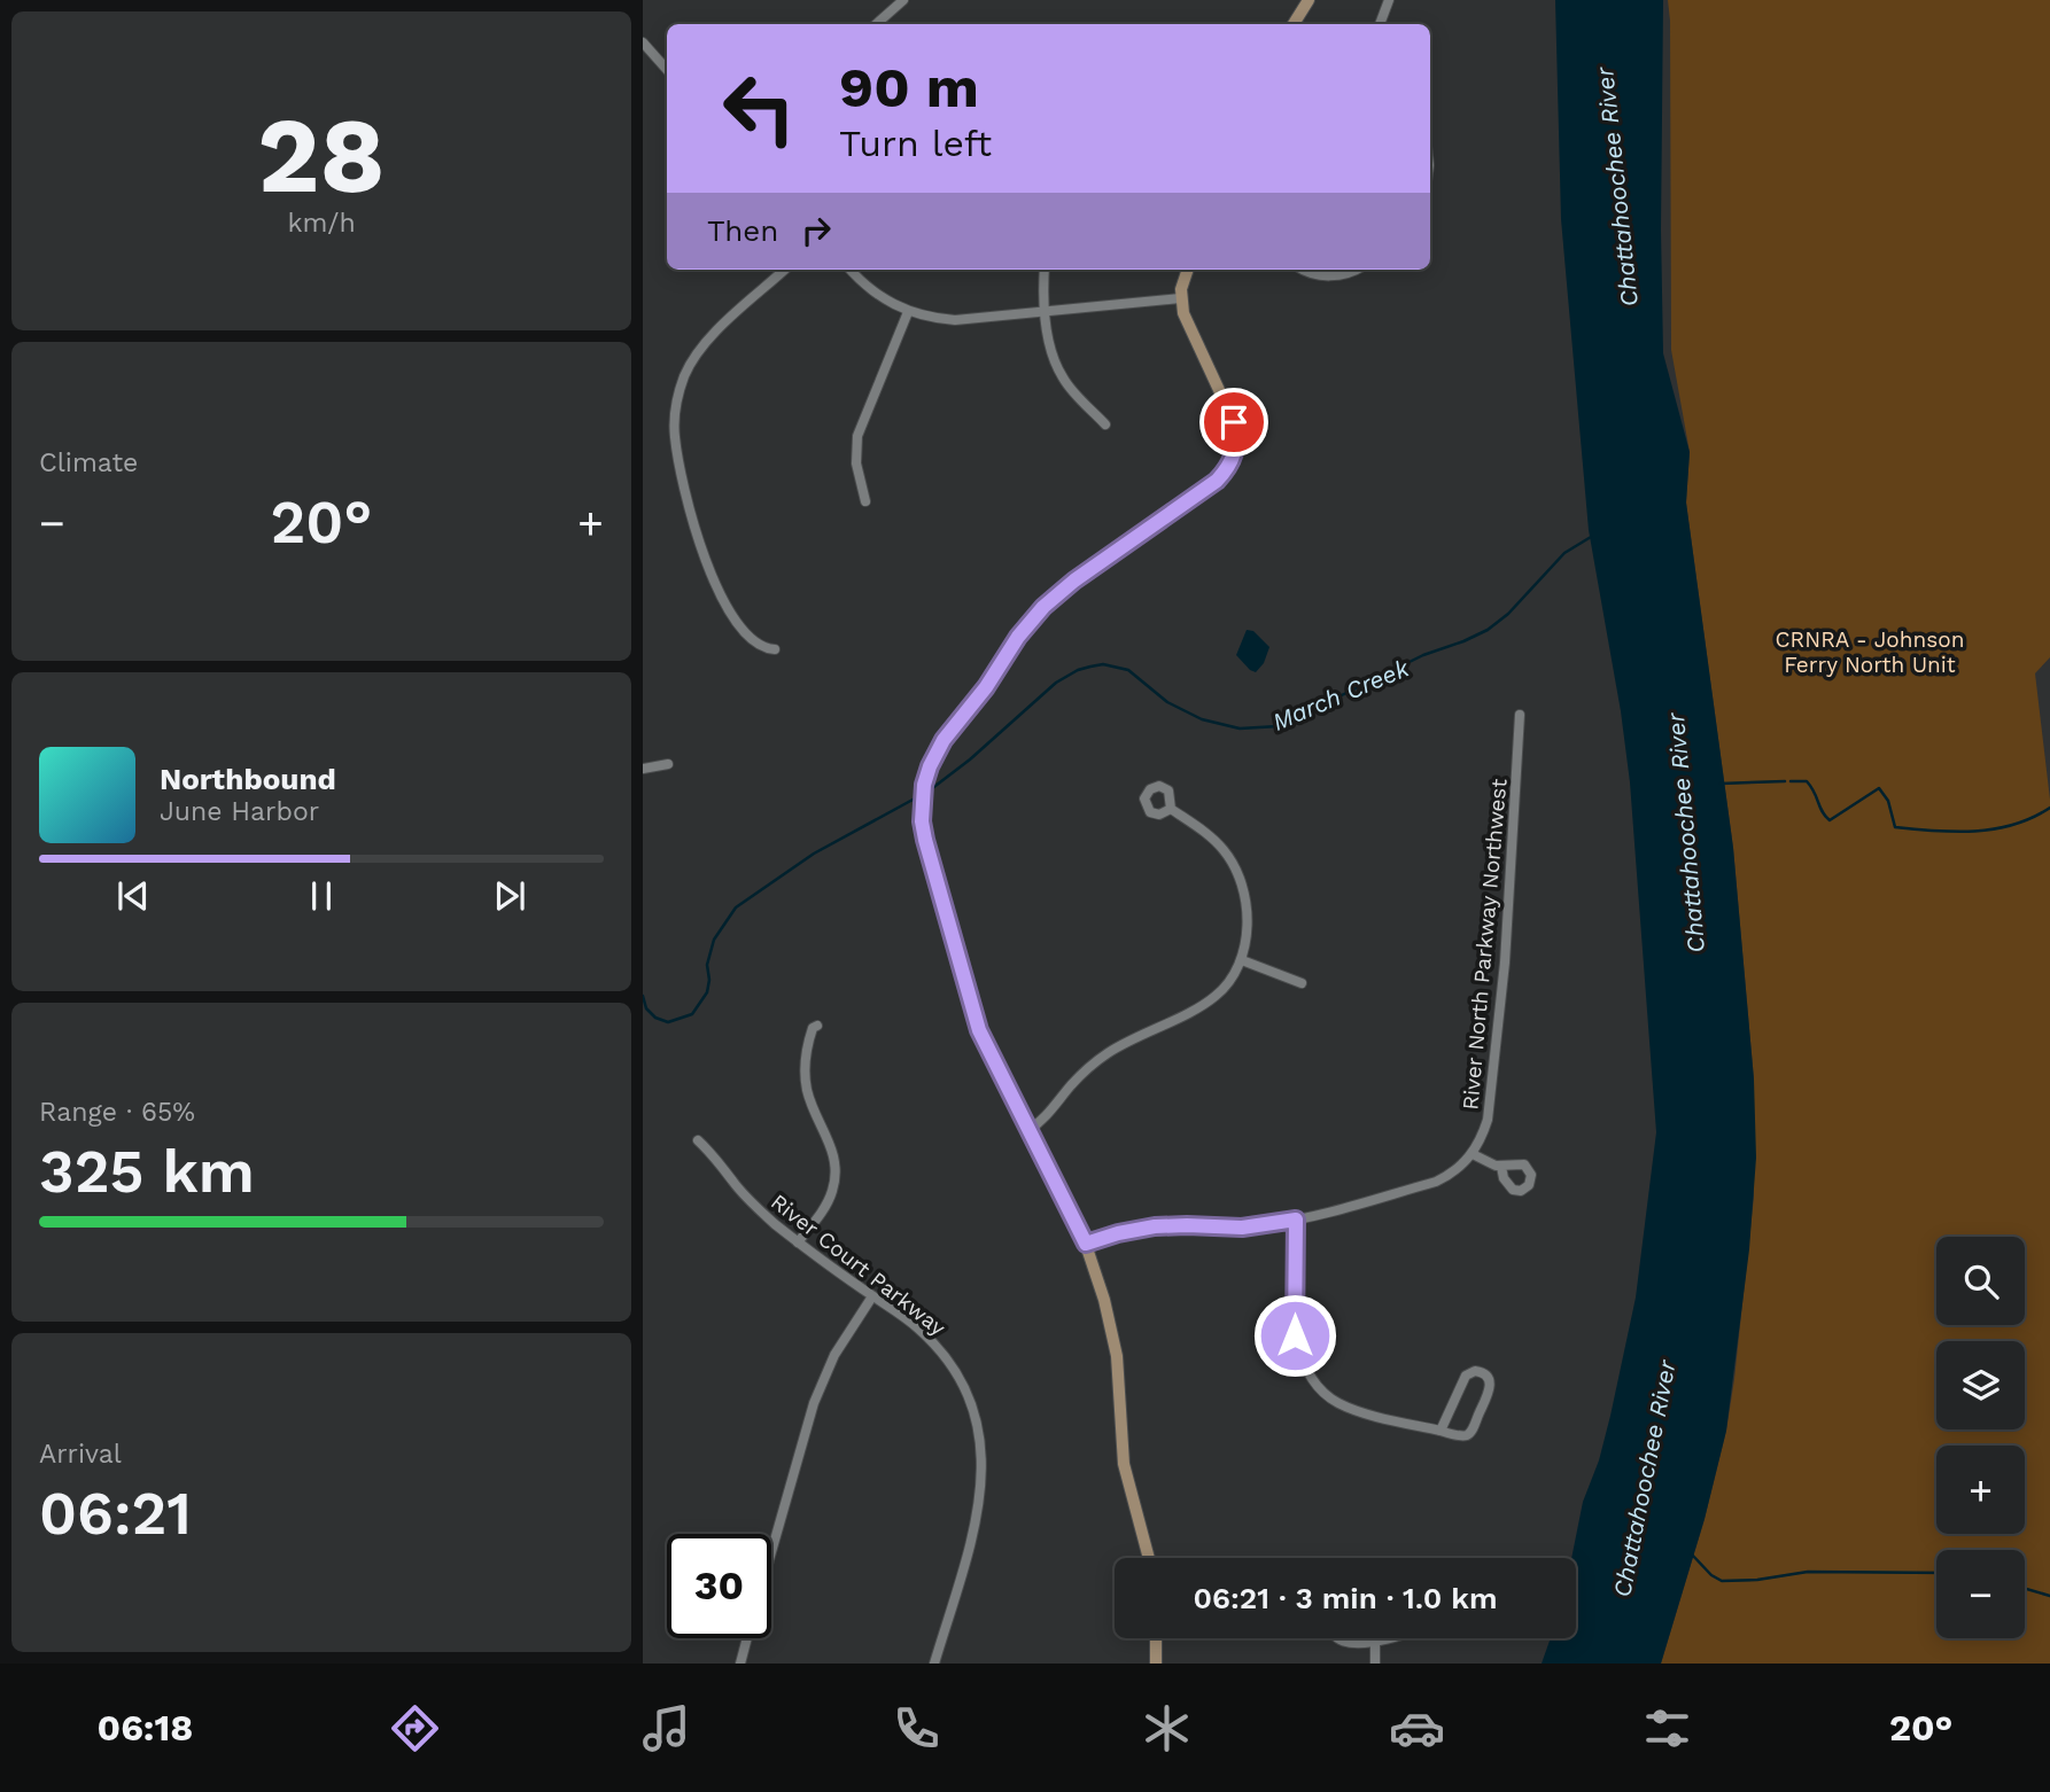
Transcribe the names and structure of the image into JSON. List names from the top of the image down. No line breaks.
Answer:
{"streets":{"street":["River North Parkway Northwest","River Court Parkway"]},"water":["Chattahoochee River","March Creek"],"parks":["CRNRA - Johnson Ferry North Unit"],"page":{"tile":[["28","km/h"],"Climate",["Range · 65%","325 km"],["Arrival","06:21"]],"turn":["90 m","Turn left"],"then":"Then","heat":["−","20°","+"],"song":["Northbound","June Harbor"],"map_buttons":["+","−"],"limit":"30","trip":"06:21 · 3 min · 1.0 km","tabs":["06:18","20°"]}}
